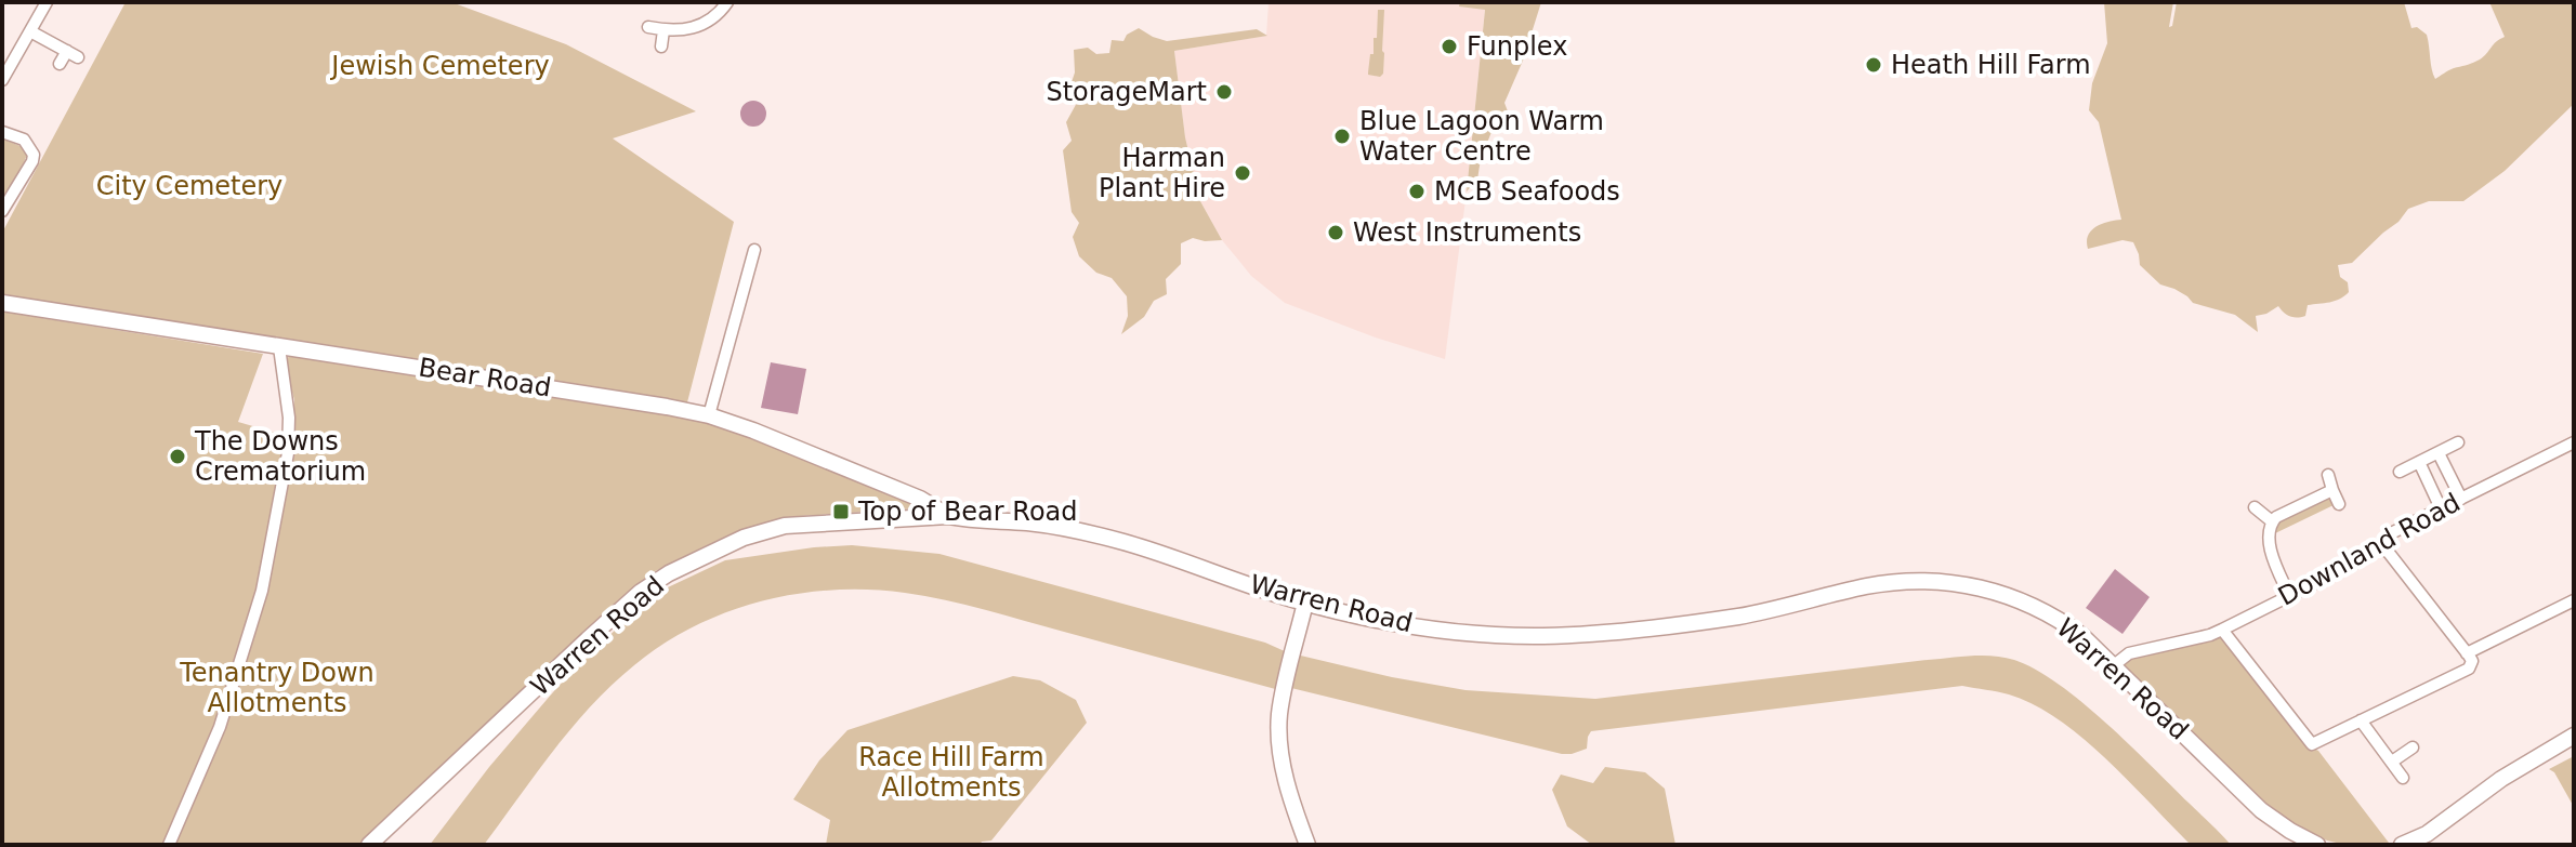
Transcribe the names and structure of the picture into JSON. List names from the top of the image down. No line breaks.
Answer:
{"streets":{"street":["Bear Road","Downland Road","Warren Road"]},"crossings":[["Bear Road","Warren Road"],["Downland Road","Warren Road"]],"parks":["Jewish Cemetery","City Cemetery","Tenantry Down Allotments","Race Hill Farm Allotments"],"places":{"other":["Funplex","Heath Hill Farm","StorageMart","Blue Lagoon Warm Water Centre","Harman Plant Hire","MCB Seafoods","West Instruments","The Downs Crematorium"],"transit":["Top of Bear Road"]}}
